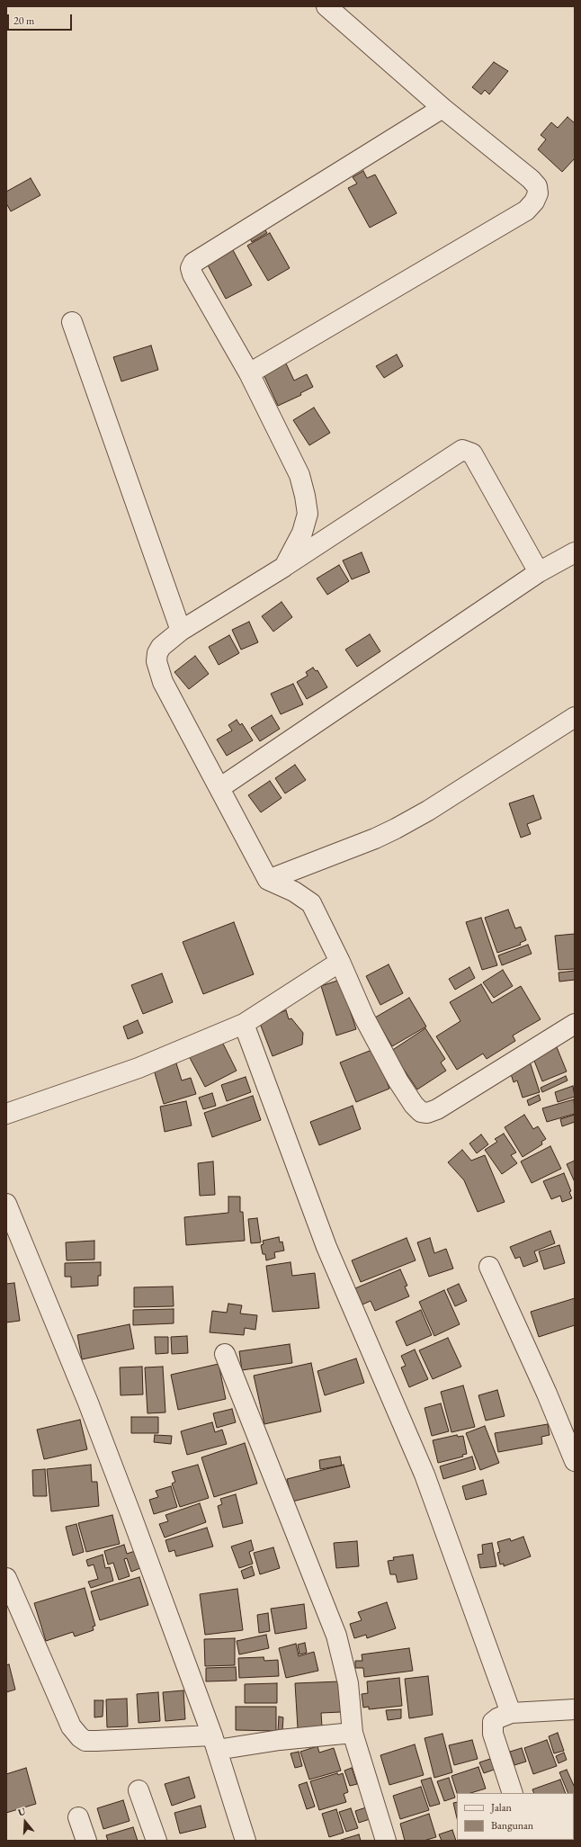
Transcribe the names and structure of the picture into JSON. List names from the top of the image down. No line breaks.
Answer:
{"legend":["Jalan","Bangunan"],"scale_bar":"20 m","north":"top"}
